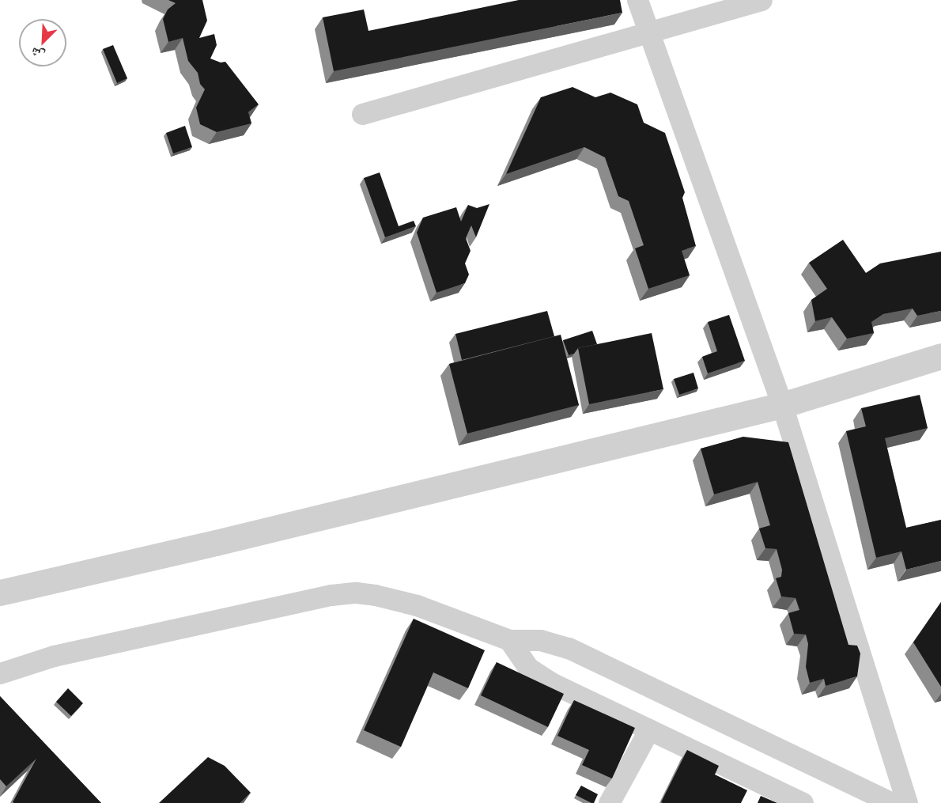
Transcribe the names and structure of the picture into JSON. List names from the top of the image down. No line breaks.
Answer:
{"north":"bottom left"}
